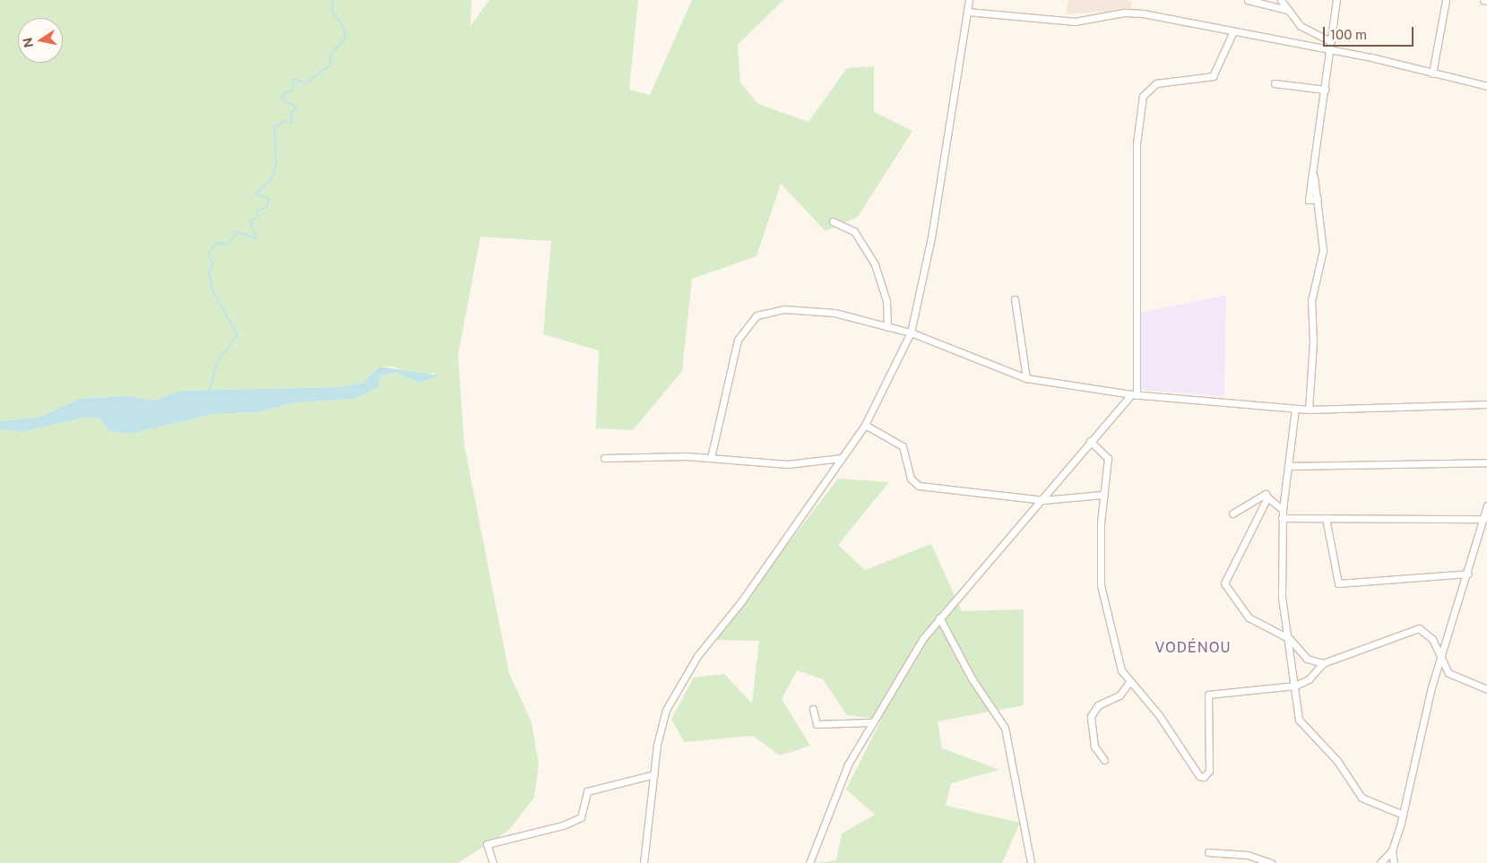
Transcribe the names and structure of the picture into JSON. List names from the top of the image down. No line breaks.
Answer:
{"districts":["VODÉNOU"],"scale_bar":"100 m","north":"left"}
